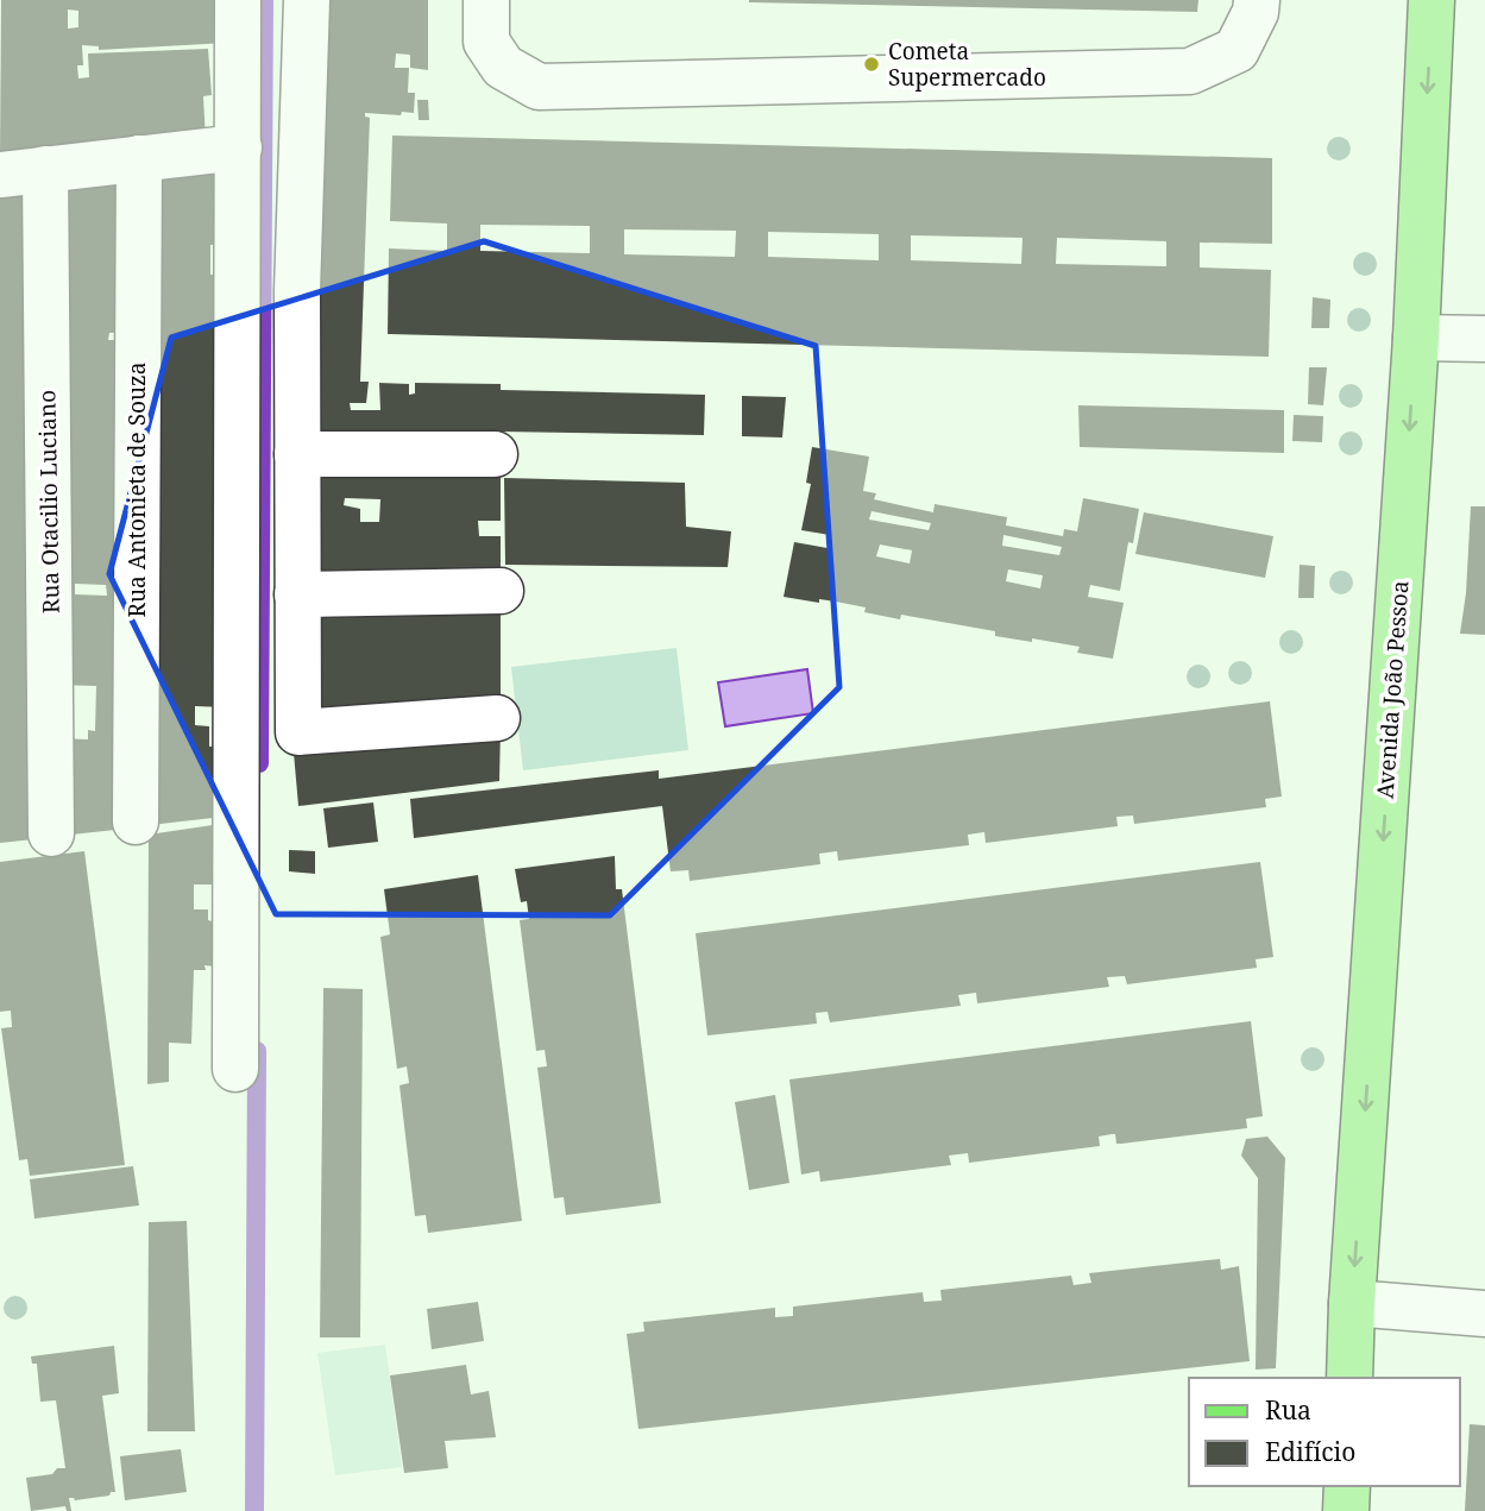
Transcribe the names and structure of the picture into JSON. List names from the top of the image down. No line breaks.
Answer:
{"streets":{"main road":["Avenida João Pessoa"],"street":["Rua Antonieta de Souza","Rua Otacilio Luciano"]},"one_way":["Avenida João Pessoa"],"places":["Cometa Supermercado"],"legend":["Rua","Edifício"]}
